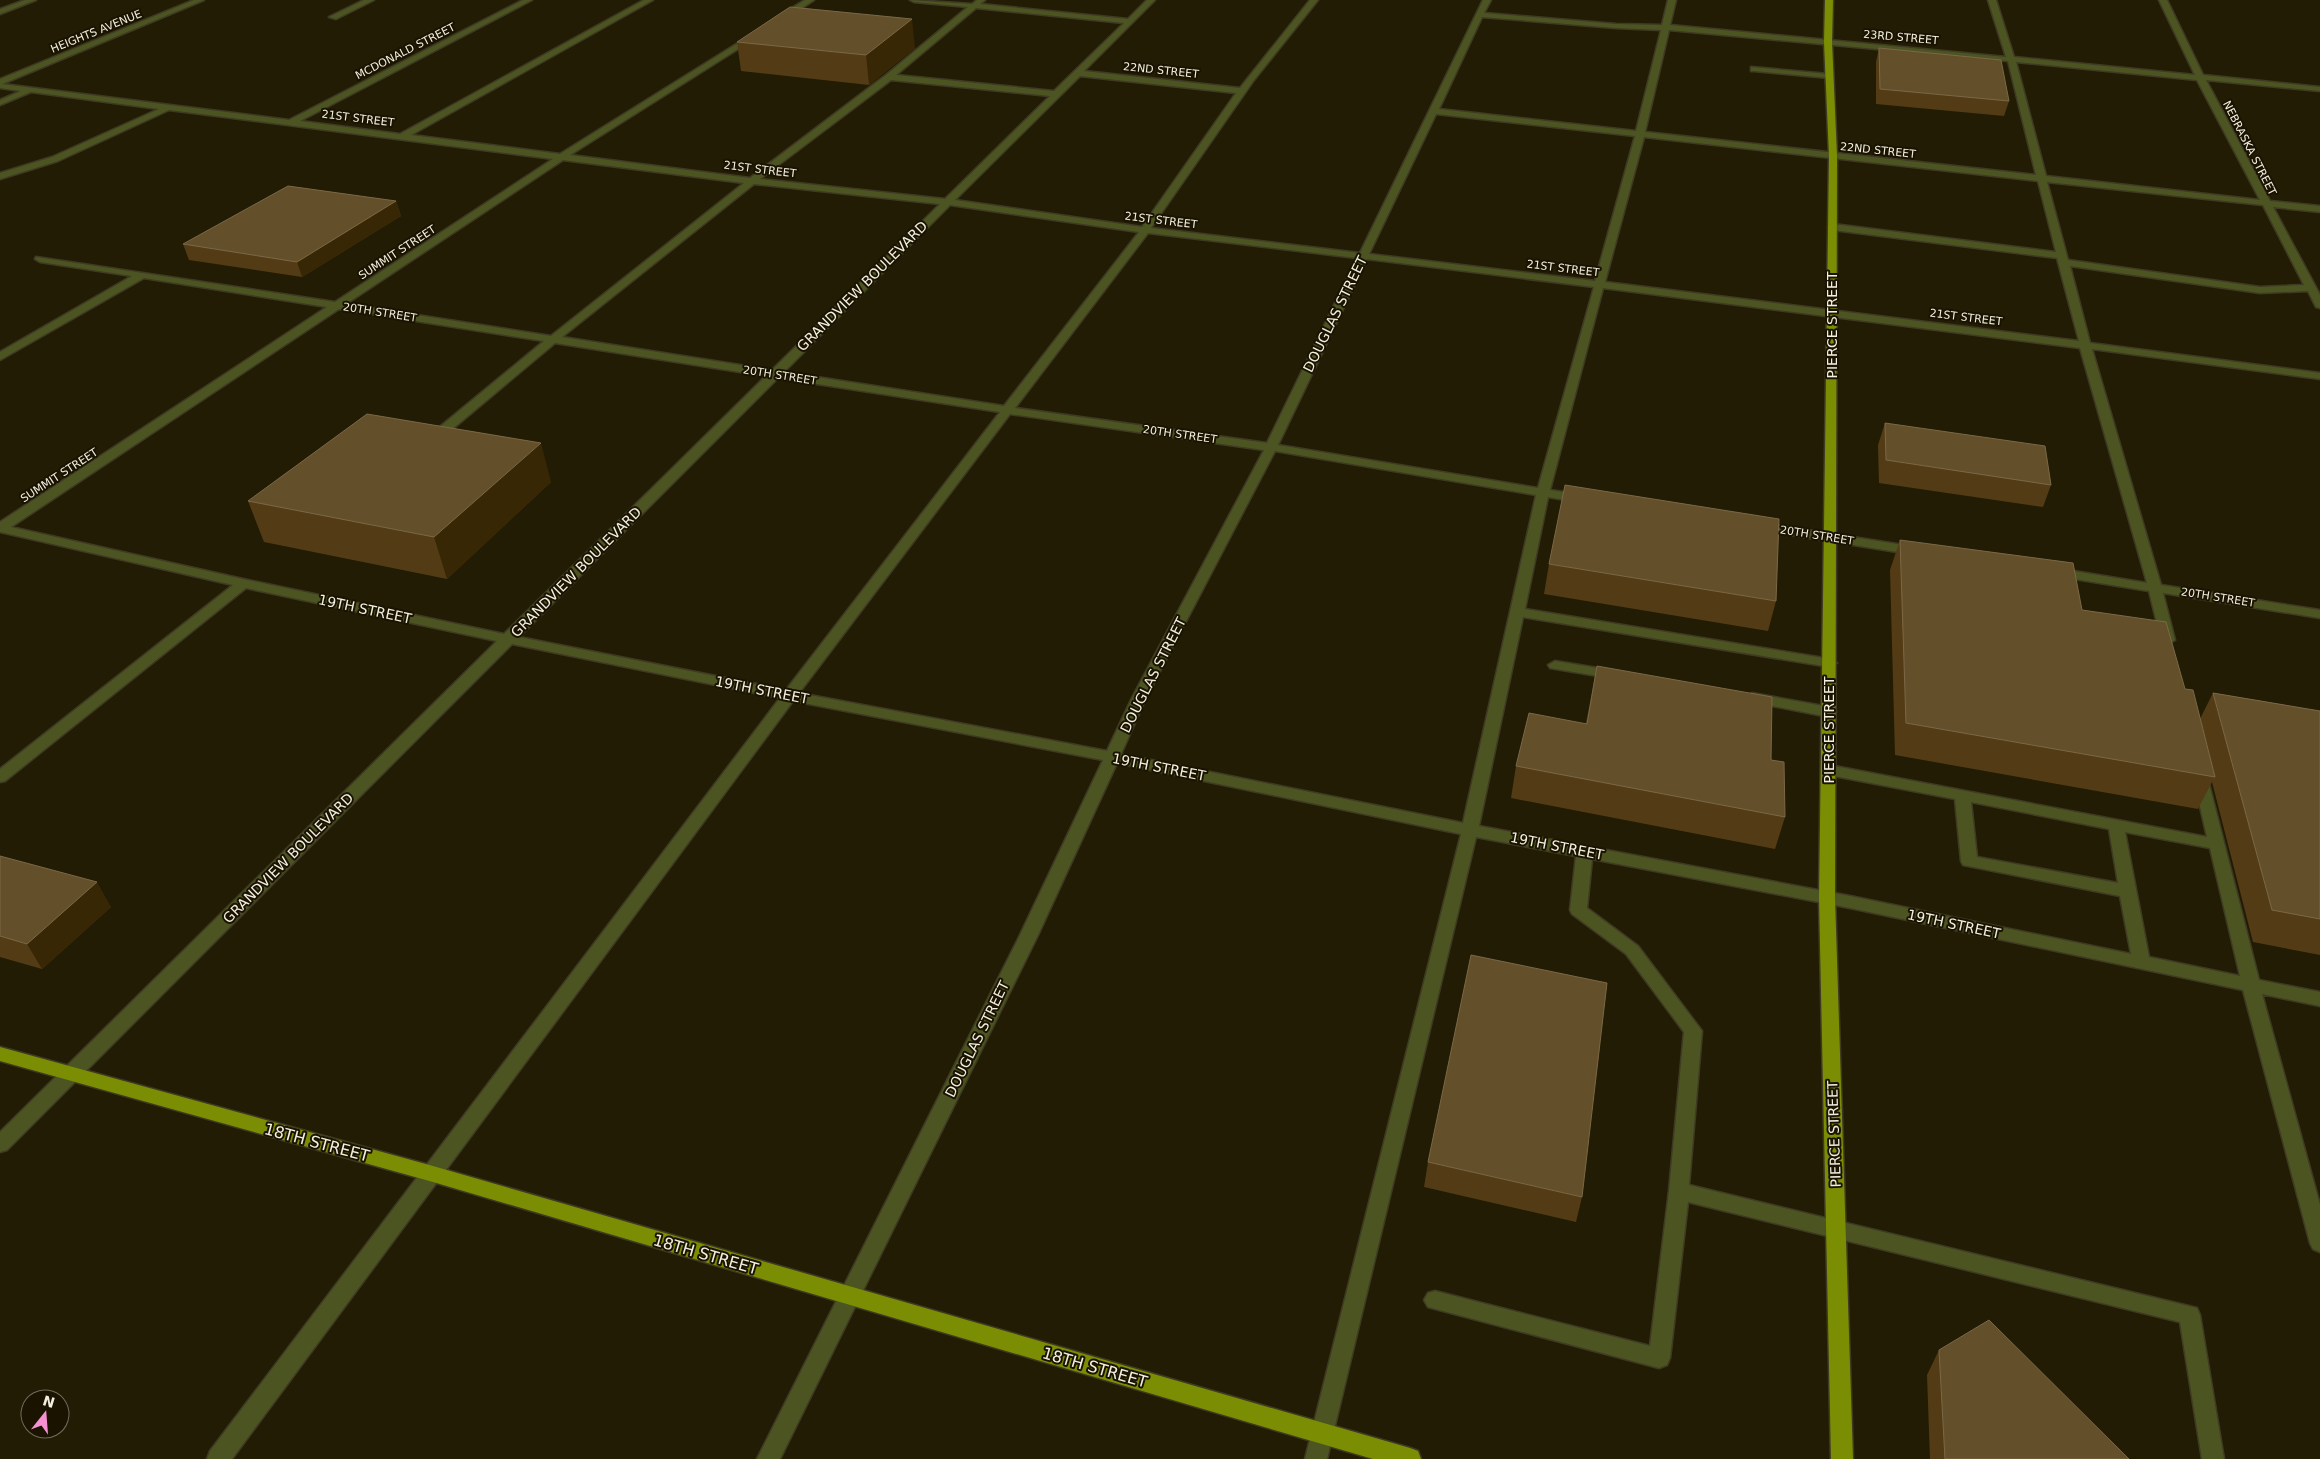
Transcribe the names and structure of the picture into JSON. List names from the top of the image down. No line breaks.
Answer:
{"streets":{"main road":["PIERCE STREET","18TH STREET"],"street":["HEIGHTS AVENUE","23RD STREET","MCDONALD STREET","22ND STREET","21ST STREET","NEBRASKA STREET","SUMMIT STREET","GRANDVIEW BOULEVARD","20TH STREET","DOUGLAS STREET","19TH STREET"]},"crossings":[["23RD STREET","NEBRASKA STREET"],["23RD STREET","DOUGLAS STREET"],["23RD STREET","PIERCE STREET"],["MCDONALD STREET","21ST STREET"],["22ND STREET","NEBRASKA STREET"],["22ND STREET","GRANDVIEW BOULEVARD"],["22ND STREET","DOUGLAS STREET"],["22ND STREET","PIERCE STREET"],["21ST STREET","SUMMIT STREET"],["21ST STREET","GRANDVIEW BOULEVARD"],["21ST STREET","DOUGLAS STREET"],["21ST STREET","PIERCE STREET"],["SUMMIT STREET","20TH STREET"],["SUMMIT STREET","19TH STREET"],["GRANDVIEW BOULEVARD","20TH STREET"],["GRANDVIEW BOULEVARD","19TH STREET"],["GRANDVIEW BOULEVARD","18TH STREET"],["20TH STREET","DOUGLAS STREET"],["20TH STREET","PIERCE STREET"],["DOUGLAS STREET","19TH STREET"],["DOUGLAS STREET","18TH STREET"],["PIERCE STREET","19TH STREET"]],"north":"top"}
